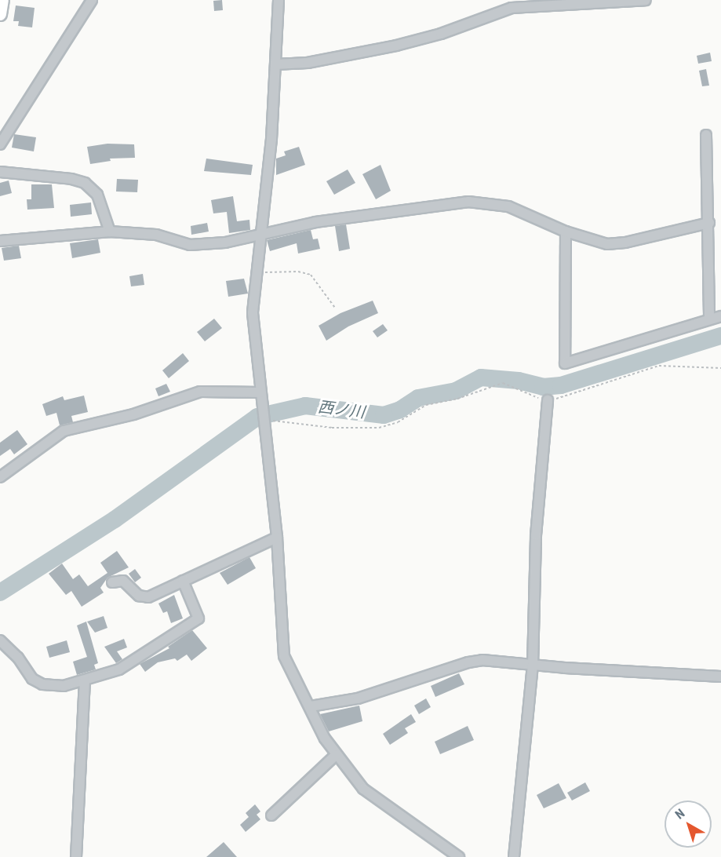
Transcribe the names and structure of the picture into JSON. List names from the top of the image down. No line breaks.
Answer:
{"water":["西ノ川"],"north":"top left"}
